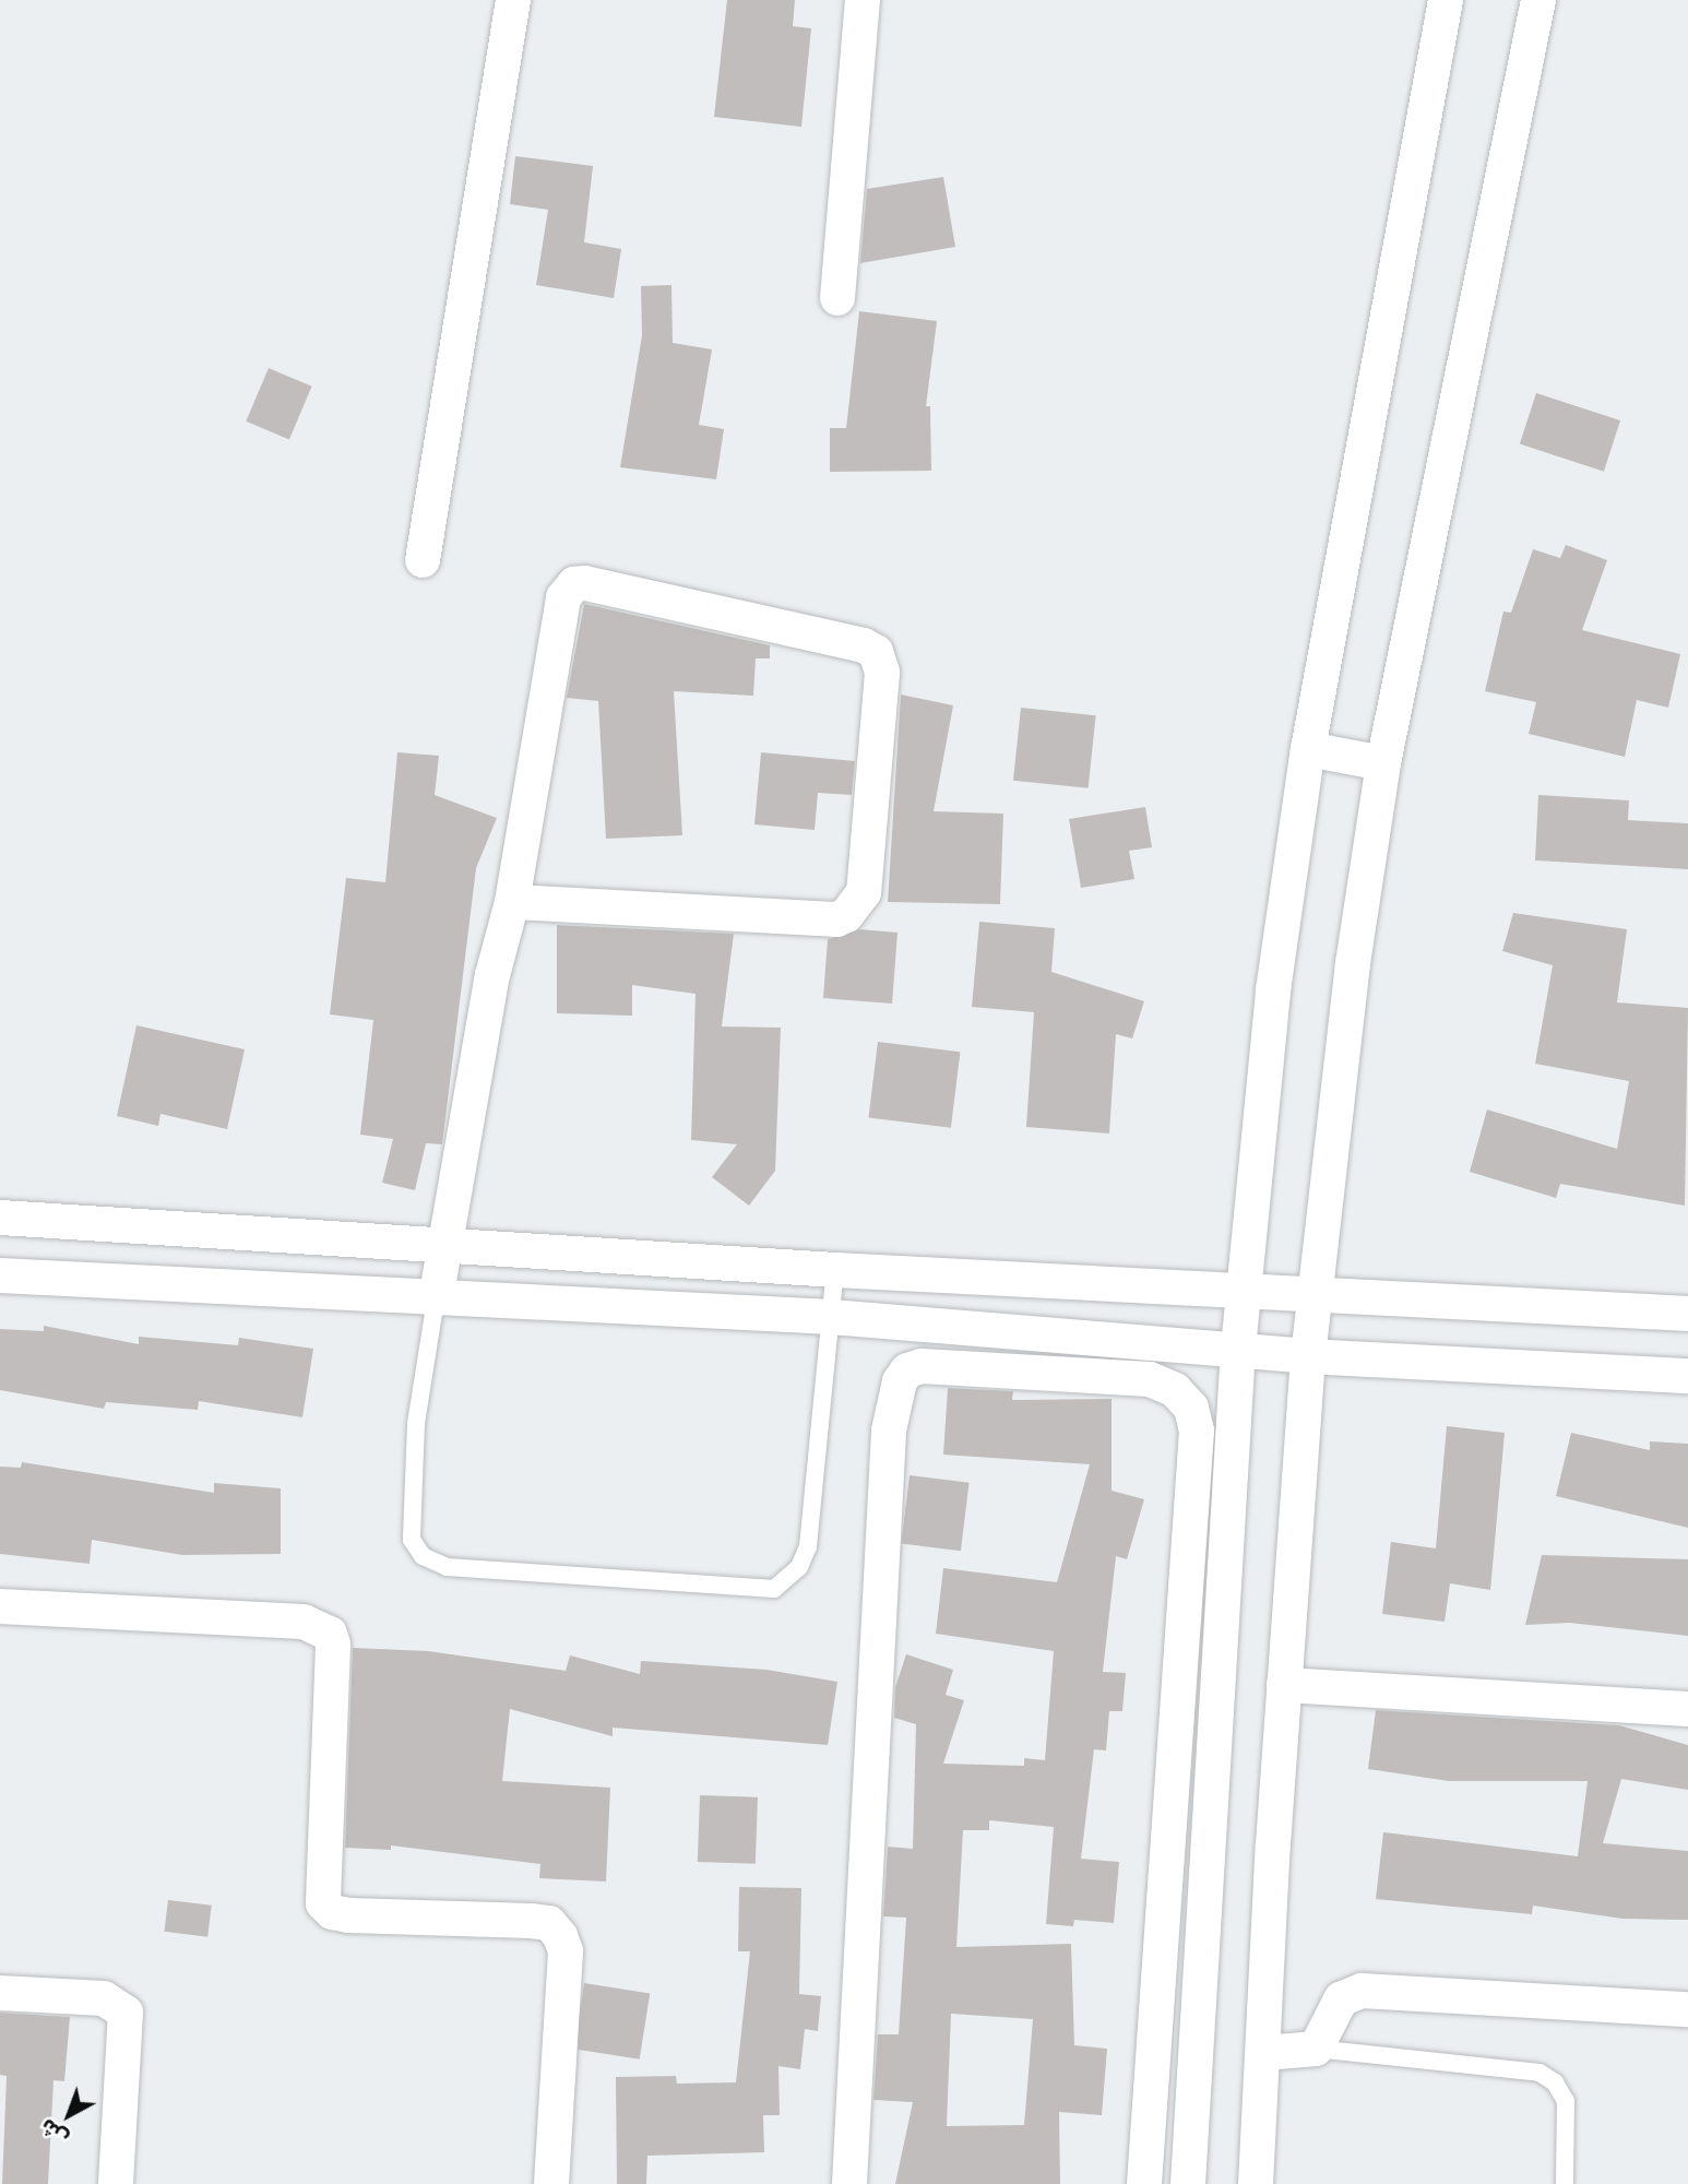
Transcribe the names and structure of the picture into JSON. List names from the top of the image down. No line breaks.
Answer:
{"north":"bottom left"}
